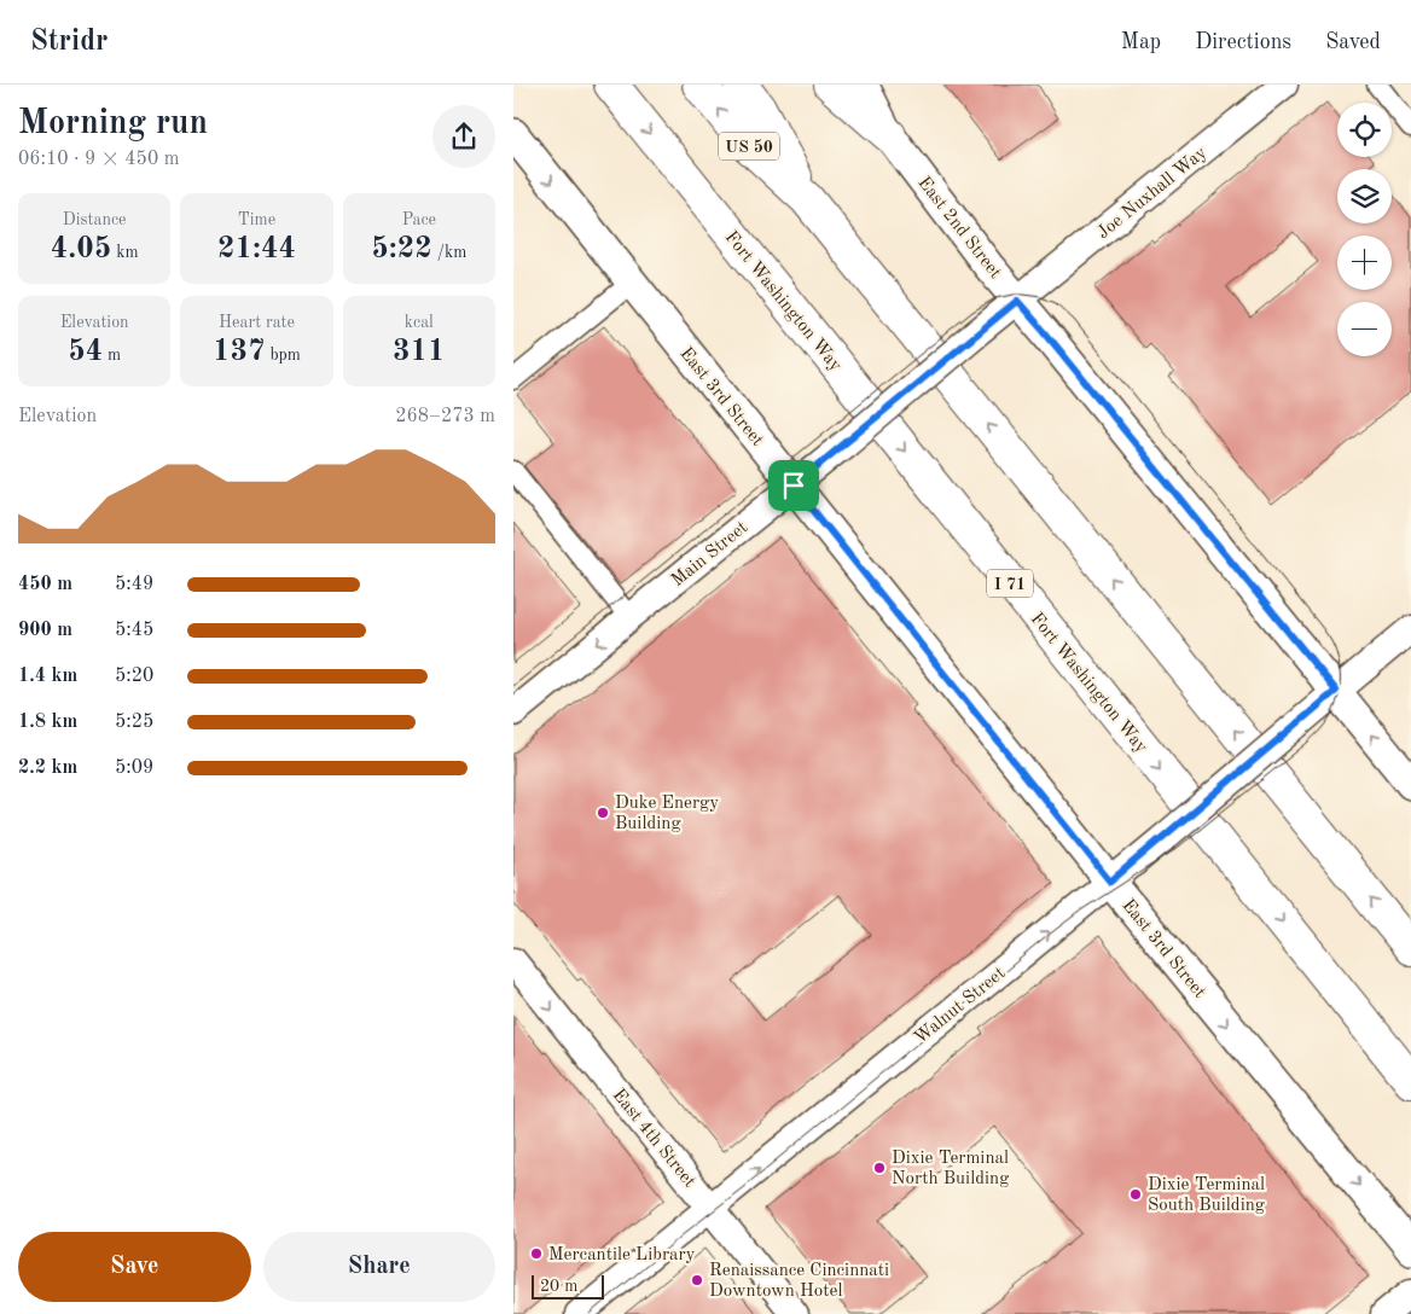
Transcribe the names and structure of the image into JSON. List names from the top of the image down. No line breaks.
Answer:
{"streets":{"highway":["US 50","Fort Washington Way","I 71"],"main road":["East 2nd Street","East 3rd Street"],"street":["Joe Nuxhall Way","Main Street","Walnut Street","East 4th Street"]},"crossings":[["Joe Nuxhall Way","East 2nd Street"],["Joe Nuxhall Way","Main Street"],["East 2nd Street","Main Street"],["East 2nd Street","Walnut Street"],["East 3rd Street","Main Street"],["East 3rd Street","Walnut Street"],["Walnut Street","East 4th Street"]],"one_way":["East 3rd Street","Walnut Street","East 4th Street"],"places":["Duke Energy Building","Dixie Terminal North Building","Dixie Terminal South Building","Mercantile Library","Renaissance Cincinnati Downtown Hotel"],"scale_bar":"20 m","page":{"header":"Stridr","nav":["Map","Directions","Saved"],"heading":["Morning run","06:10 · 9 × 450 m"],"map_buttons":["+","−"],"stats":[["Distance","4.05 km"],["Time","21:44"],["Pace","5:22 /km"],["Elevation","54 m"],["Heart rate","137 bpm"],["kcal","311"]],"chart":["Elevation","268–273 m"],"list":[{"name":"450 m","note":"5:49"},{"name":"900 m","note":"5:45"},{"name":"1.4 km","note":"5:20"},{"name":"1.8 km","note":"5:25"},{"name":"2.2 km","note":"5:09"}],"buttons":["Save","Share"],"scale":"20 m"}}
